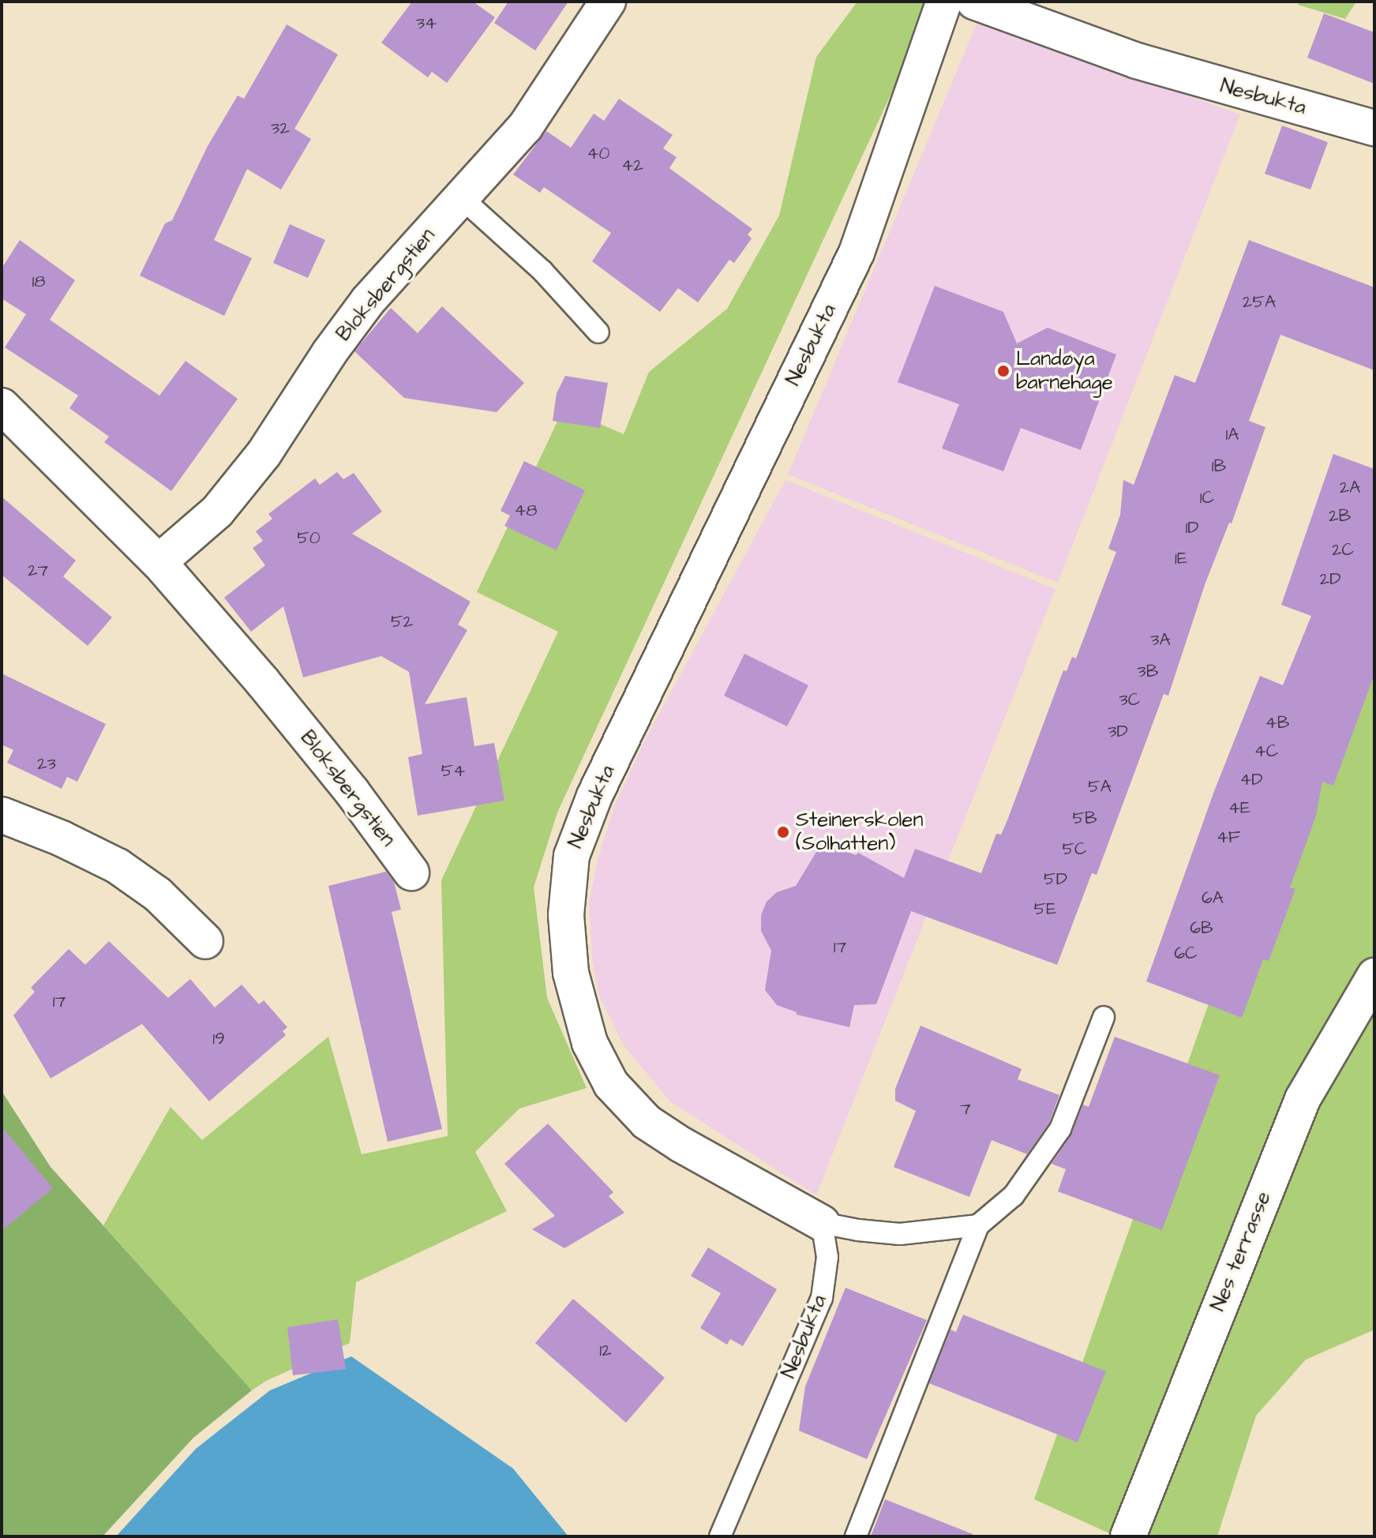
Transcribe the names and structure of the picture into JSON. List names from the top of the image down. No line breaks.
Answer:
{"streets":{"street":["Nesbukta","Bloksbergstien","Nes terrasse"]},"places":["Landøya barnehage","Steinerskolen (Solhatten)"],"house_numbers":["34","32","40","42","18","25A","1A","1B","2A","1C","48","2B","1D","50","2C","1E","27","2D","52","3A","3B","3C","4B","3D","4C","23","54","4D","5A","4E","5B","4F","5C","5D","6A","5E","6B","17","6C","17","19","7","12"]}
